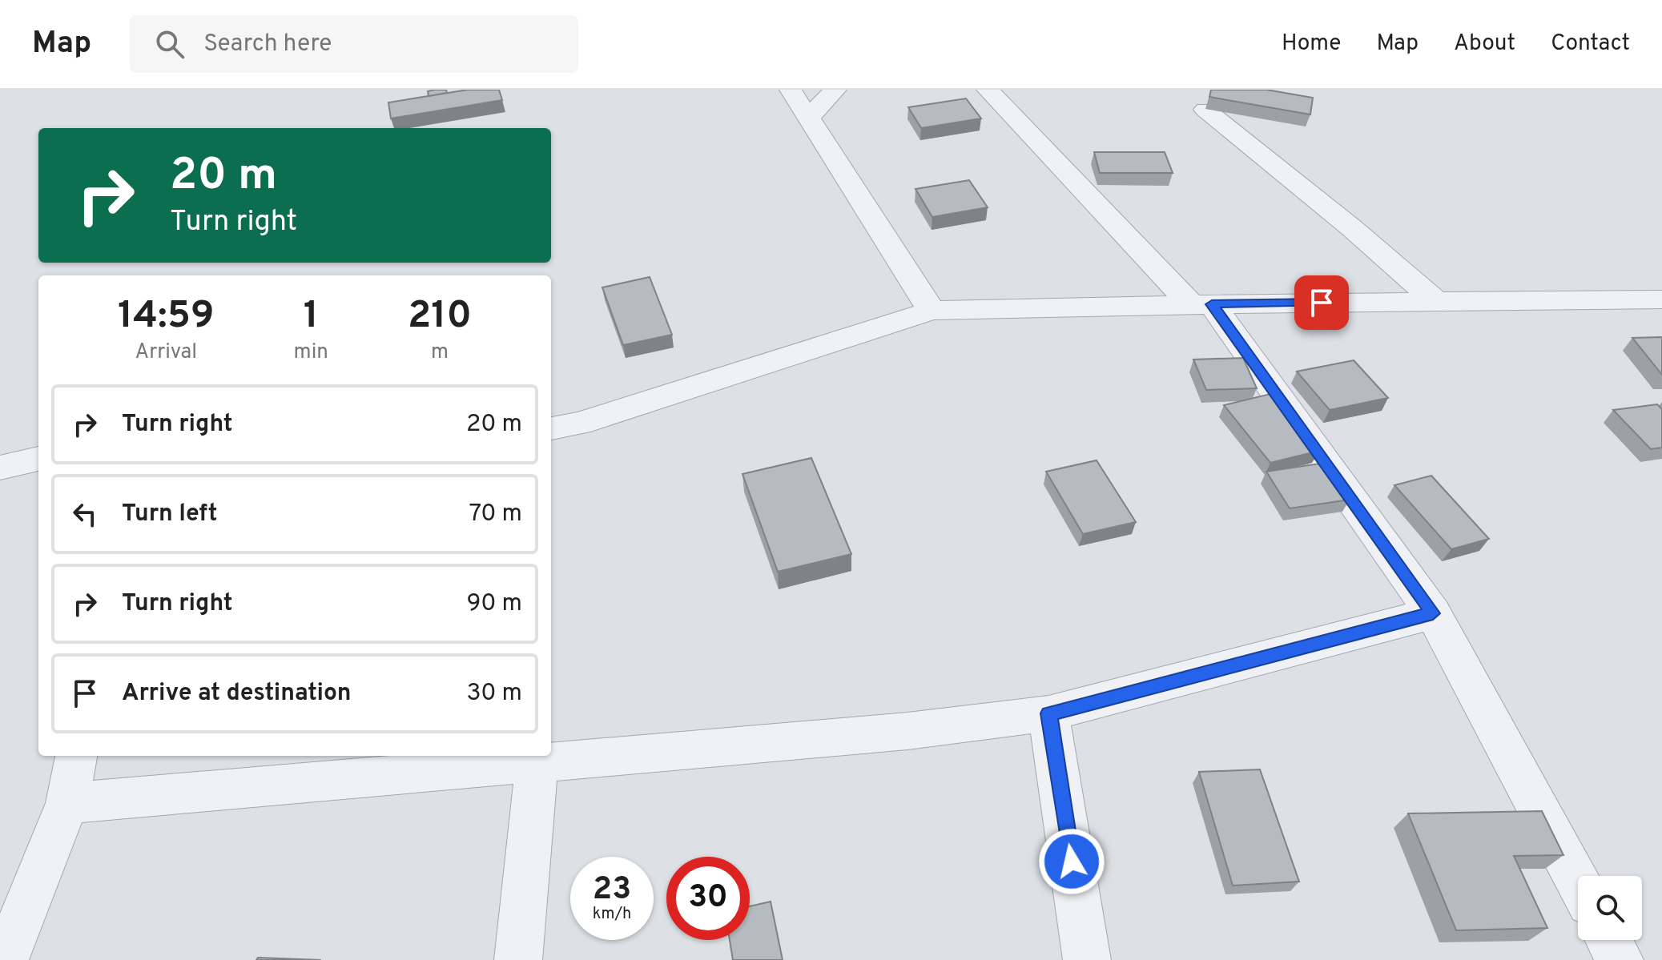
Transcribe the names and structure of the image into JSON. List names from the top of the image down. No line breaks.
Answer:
{"page":{"header":"Map","search":"Search here","nav":["Home","Map","About","Contact"],"turn":["20 m","Turn right"],"eta":["14:59","Arrival","1","min","210","m"],"list":[{"name":"Turn right","value":"20 m"},{"name":"Turn left","value":"70 m"},{"name":"Turn right","value":"90 m"},{"name":"Arrive at destination","value":"30 m"}],"speed":"23 km/h","limit":"30"}}
